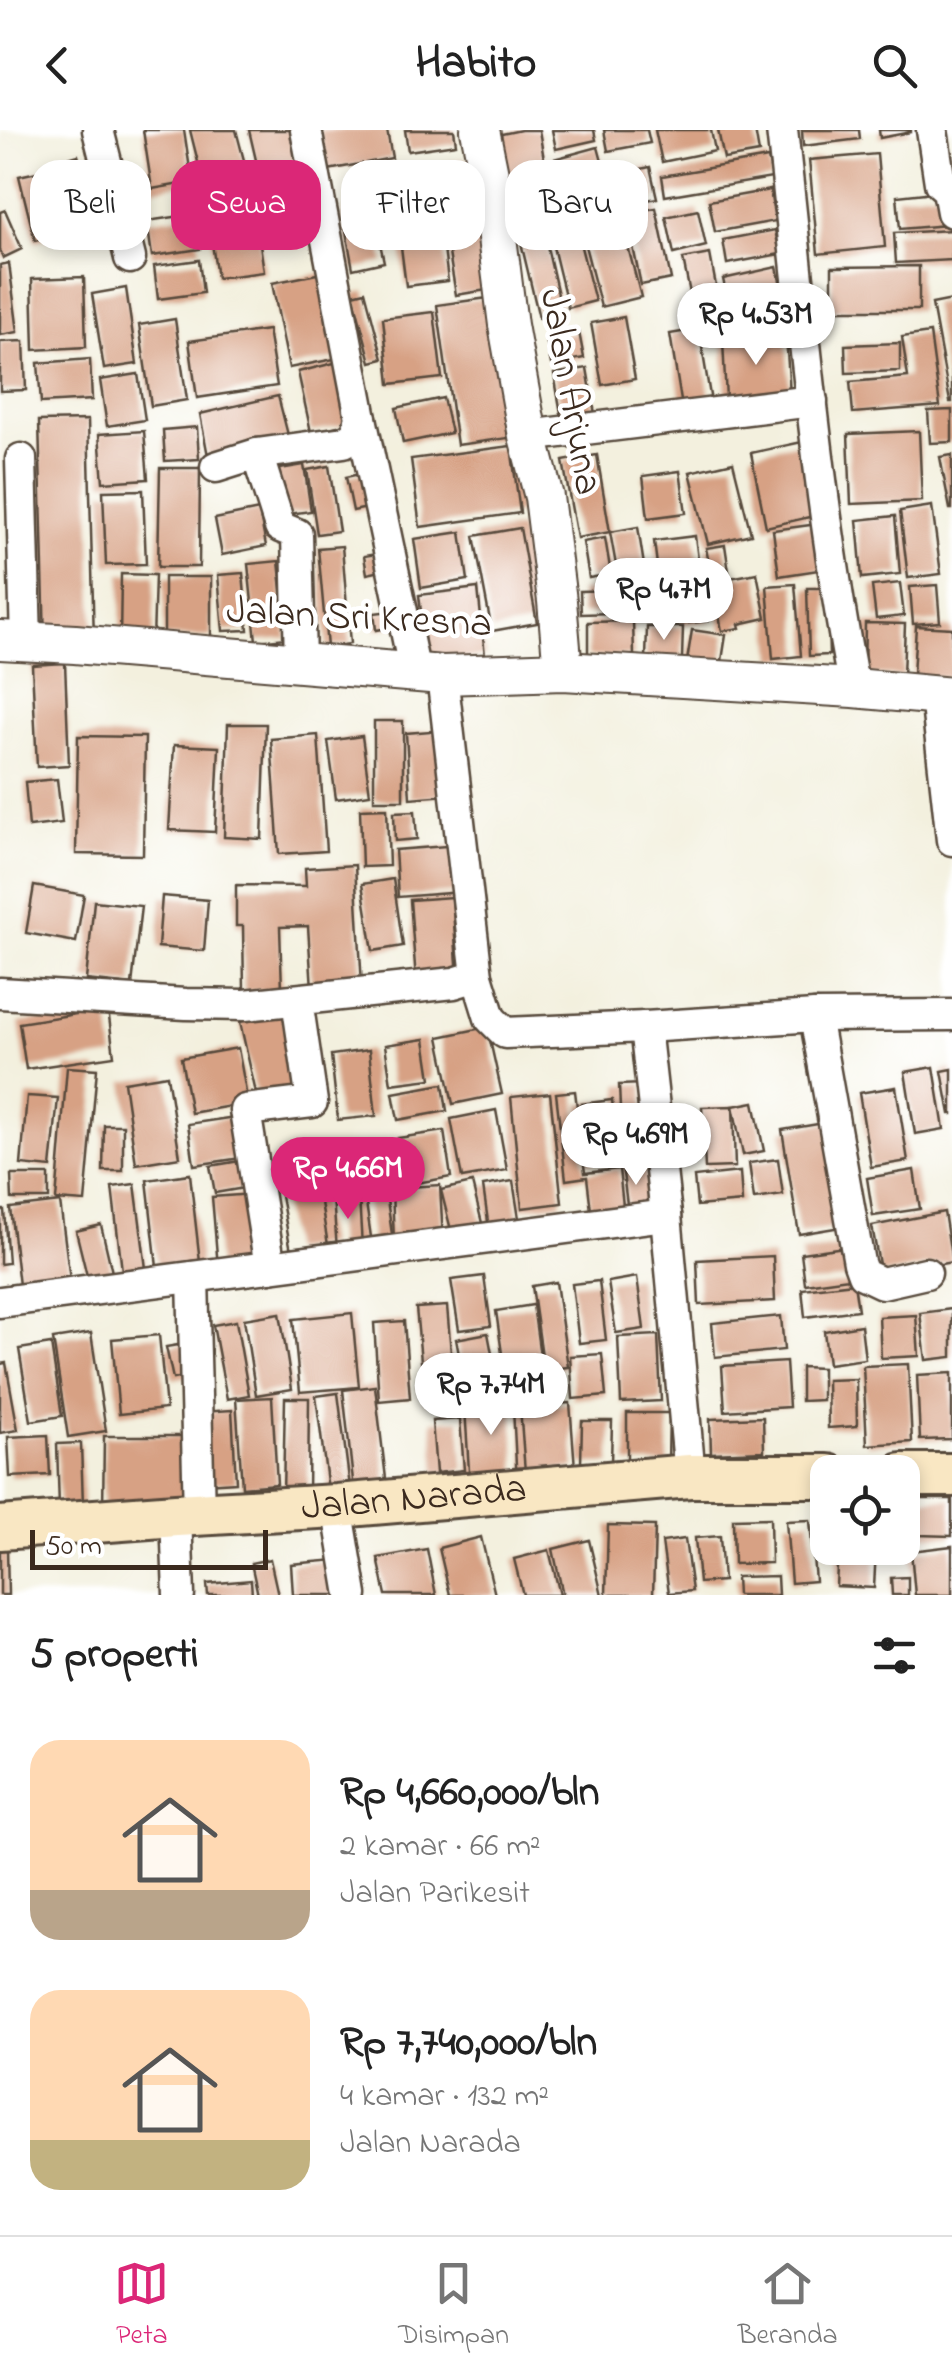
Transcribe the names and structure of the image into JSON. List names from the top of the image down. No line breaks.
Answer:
{"streets":{"main road":["Jalan Narada"],"street":["Jalan Arjuna","Jalan Sri Kresna"]},"crossings":[["Jalan Arjuna","Jalan Sri Kresna"]],"scale_bar":"50 m","page":{"header":"Habito","chip":["Beli","Sewa","Filter","Baru"],"price":["Rp 4.53M","Rp 4.7M","Rp 4.69M","Rp 4.66M","Rp 7.74M"],"scale":"50 m","heading":"5 properti","list":[{"name":"Rp 4,660,000/bln","note":"2 kamar · 66 m² · Jalan Parikesit"},{"name":"Rp 7,740,000/bln","note":"4 kamar · 132 m² · Jalan Narada"}],"tabs":["Peta","Disimpan","Beranda"]}}
